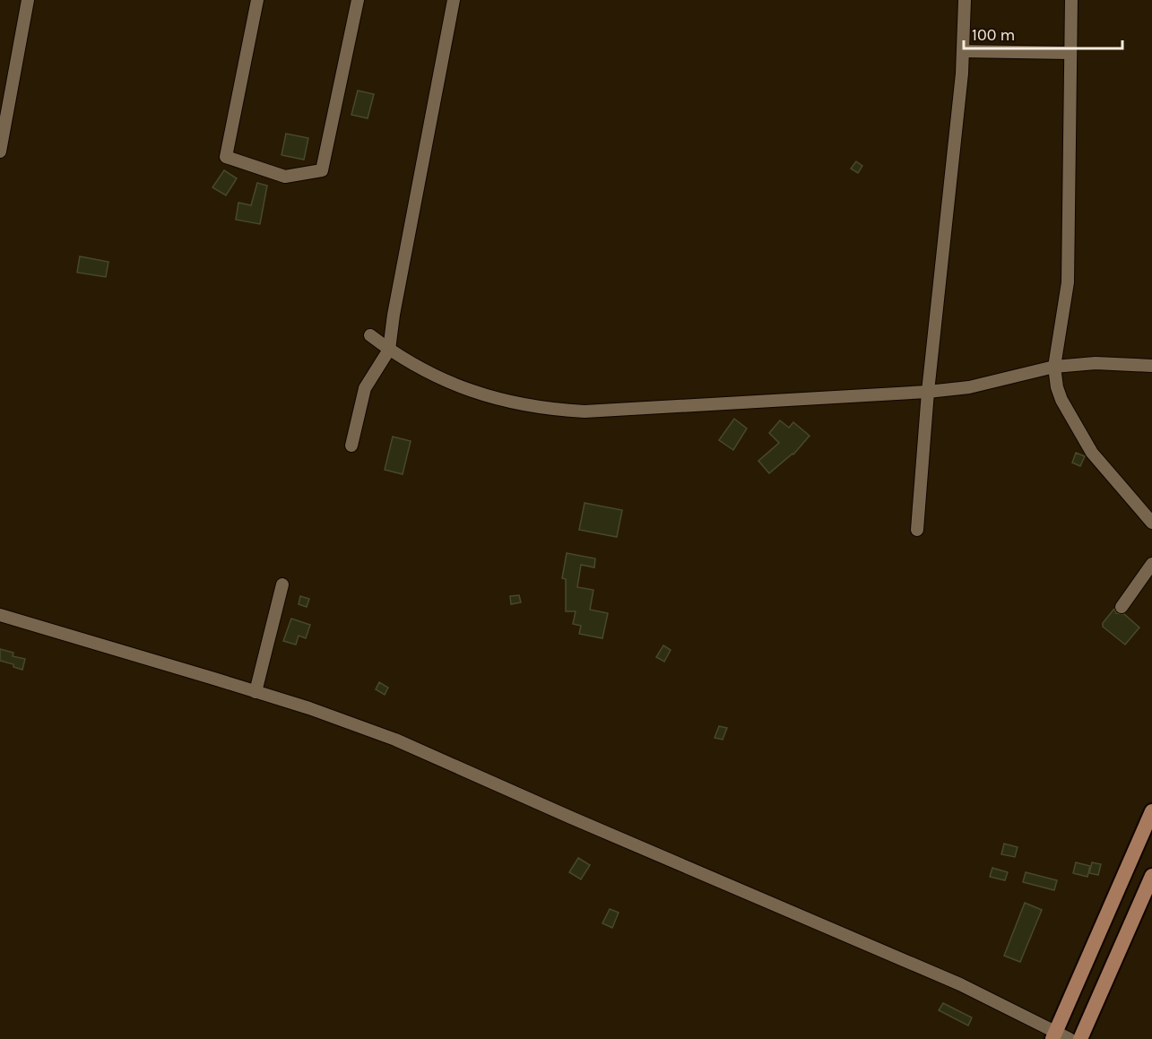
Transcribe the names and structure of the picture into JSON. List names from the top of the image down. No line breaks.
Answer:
{"scale_bar":"100 m"}
